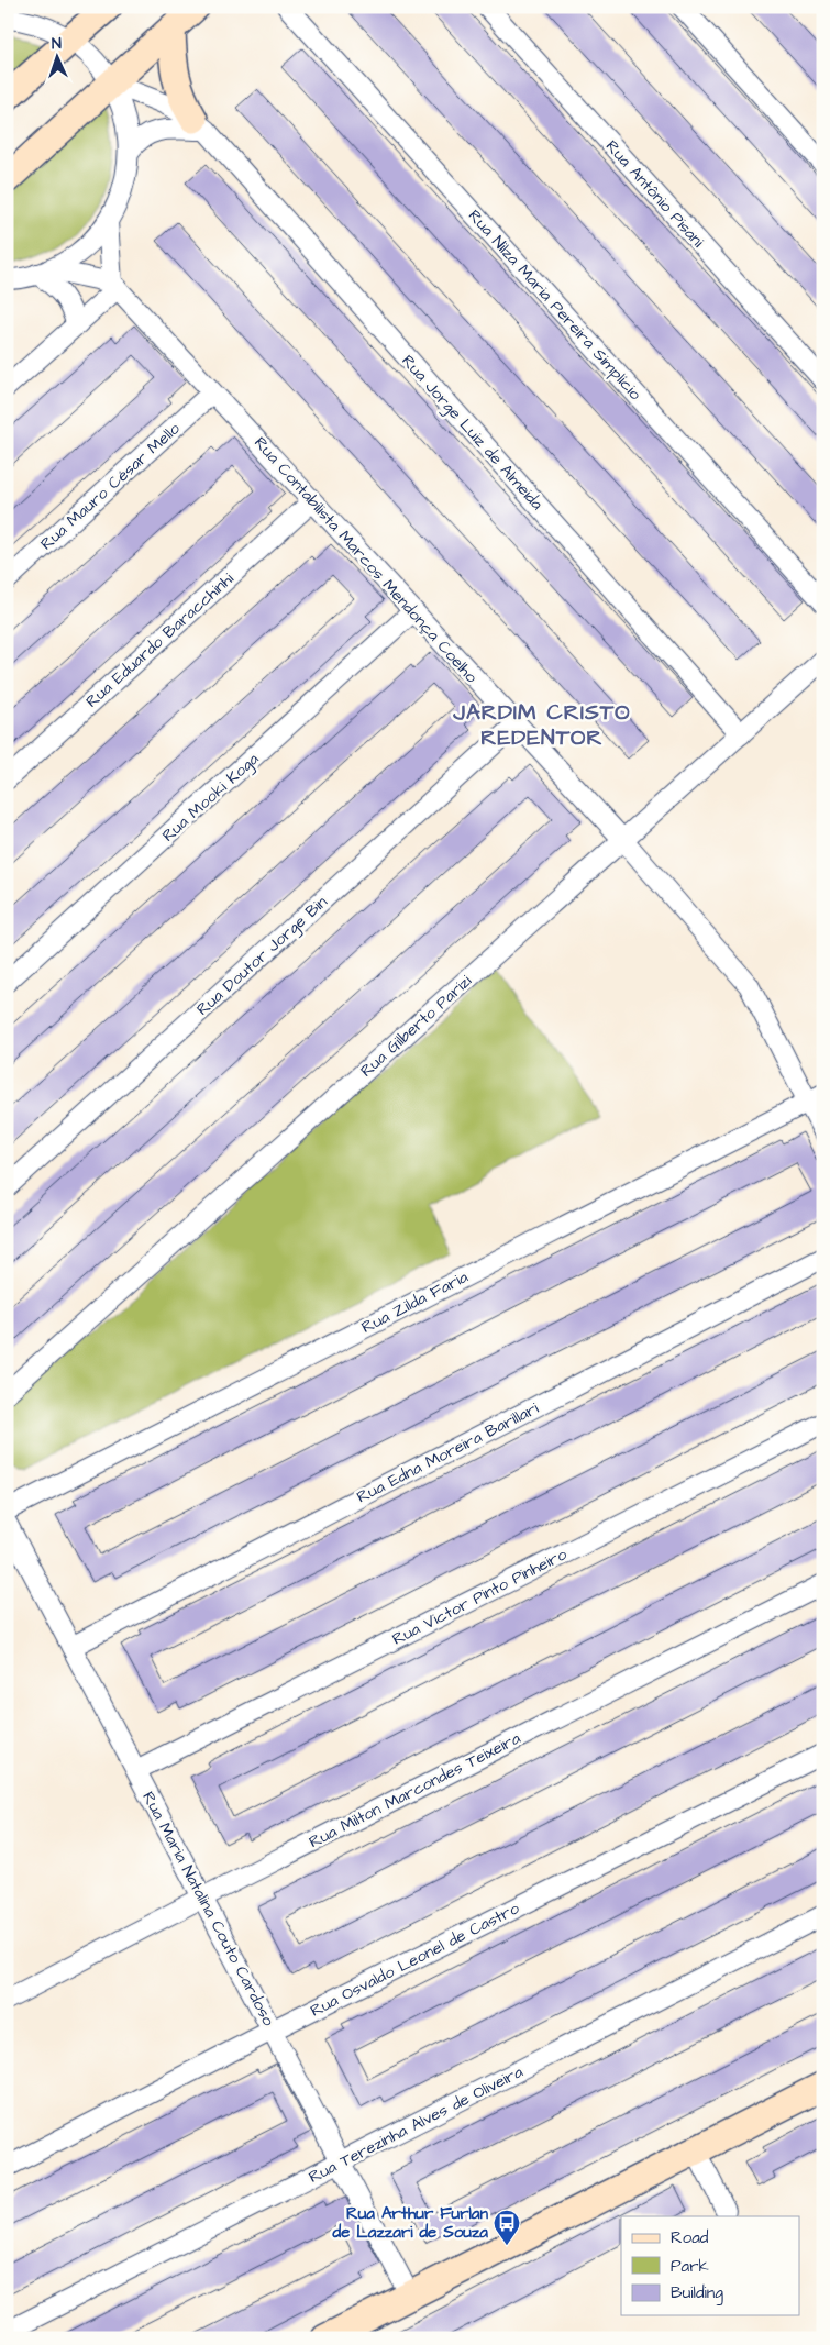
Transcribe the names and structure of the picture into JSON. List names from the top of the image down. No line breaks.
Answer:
{"streets":{"street":["Rua Antônio Pisani","Rua Nilza Maria Pereira Simplício","Rua Jorge Luiz de Almeida","Rua Mauro César Mello","Rua Contabilista Marcos Mendonça Coelho","Rua Eduardo Baracchinhi","Rua Mooki Koga","Rua Doutor Jorge Bin","Rua Gilberto Parizi","Rua Zilda Faria","Rua Edna Moreira Barillari","Rua Victor Pinto Pinheiro","Rua Milton Marcondes Teixeira","Rua Maria Natalina Couto Cardoso","Rua Osvaldo Leonel de Castro","Rua Terezinha Alves de Oliveira"]},"crossings":[["Rua Jorge Luiz de Almeida","Rua Gilberto Parizi"],["Rua Mauro César Mello","Rua Contabilista Marcos Mendonça Coelho"],["Rua Contabilista Marcos Mendonça Coelho","Rua Eduardo Baracchinhi"],["Rua Contabilista Marcos Mendonça Coelho","Rua Mooki Koga"],["Rua Contabilista Marcos Mendonça Coelho","Rua Doutor Jorge Bin"],["Rua Contabilista Marcos Mendonça Coelho","Rua Gilberto Parizi"],["Rua Contabilista Marcos Mendonça Coelho","Rua Zilda Faria"],["Rua Edna Moreira Barillari","Rua Maria Natalina Couto Cardoso"],["Rua Victor Pinto Pinheiro","Rua Maria Natalina Couto Cardoso"],["Rua Milton Marcondes Teixeira","Rua Maria Natalina Couto Cardoso"],["Rua Maria Natalina Couto Cardoso","Rua Osvaldo Leonel de Castro"],["Rua Maria Natalina Couto Cardoso","Rua Terezinha Alves de Oliveira"]],"districts":["JARDIM CRISTO REDENTOR"],"places":{"bus stop":["Rua Arthur Furlan de Lazzari de Souza"]},"legend":["Road","Park","Building"],"north":"top"}
